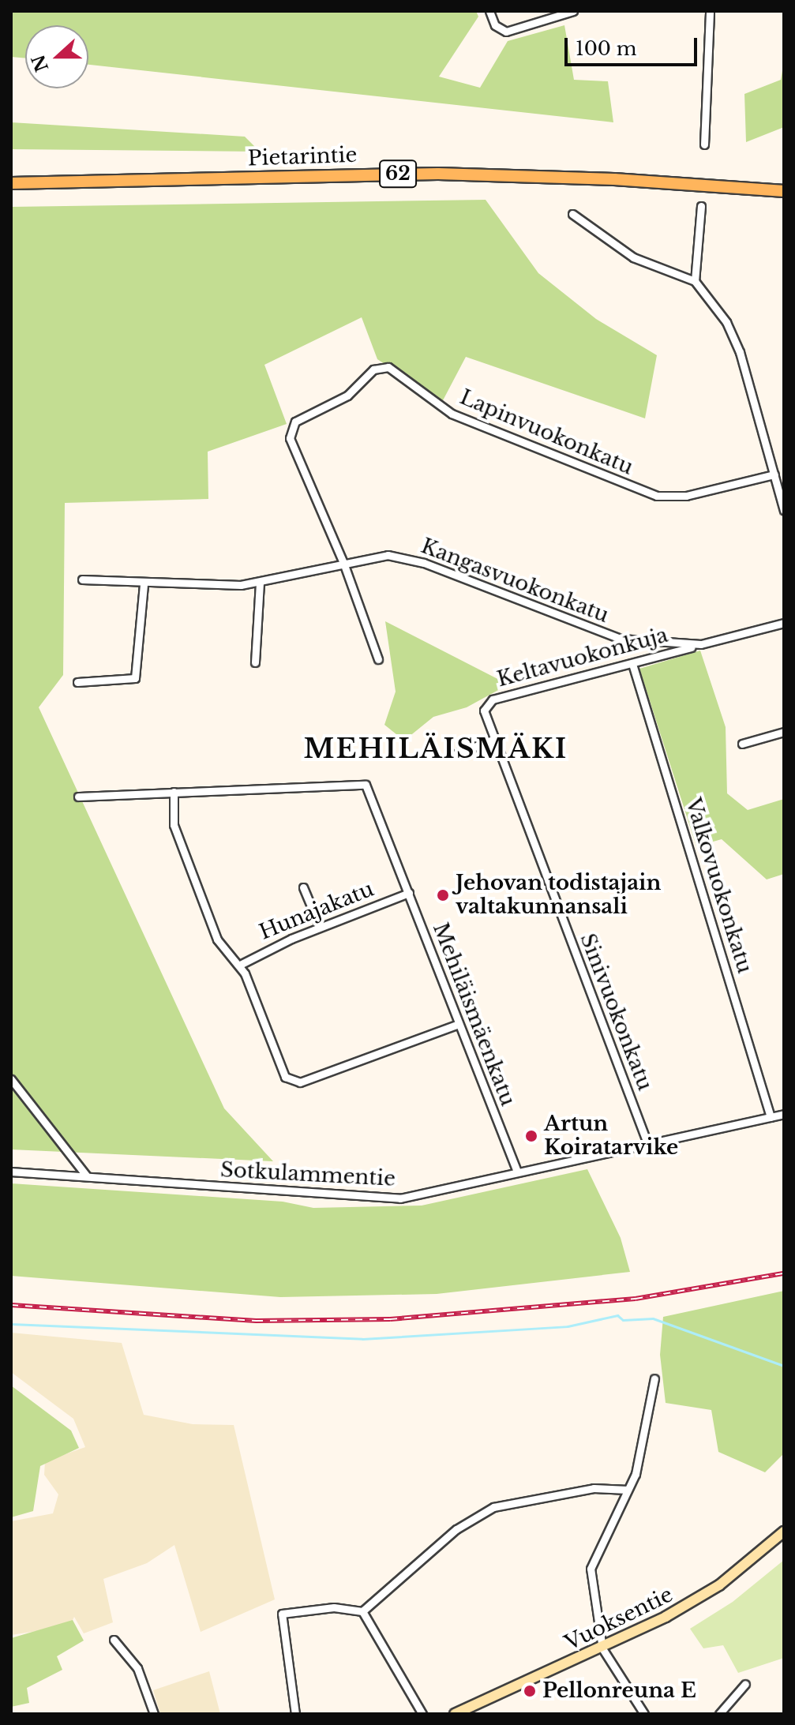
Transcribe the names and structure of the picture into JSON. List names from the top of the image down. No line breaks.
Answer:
{"streets":{"main road":["Pietarintie","62"],"street":["Lapinvuokonkatu","Kangasvuokonkatu","Keltavuokonkuja","Valkovuokonkatu","Hunajakatu","Sinivuokonkatu","Mehiläismäenkatu","Sotkulammentie","Vuoksentie"]},"crossings":[["Lapinvuokonkatu","Kangasvuokonkatu"],["Kangasvuokonkatu","Keltavuokonkuja"],["Keltavuokonkuja","Valkovuokonkatu"],["Keltavuokonkuja","Sinivuokonkatu"],["Valkovuokonkatu","Sotkulammentie"],["Hunajakatu","Mehiläismäenkatu"],["Sinivuokonkatu","Sotkulammentie"],["Mehiläismäenkatu","Sotkulammentie"]],"districts":["MEHILÄISMÄKI"],"places":["Jehovan todistajain valtakunnansali","Artun Koiratarvike","Pellonreuna E"],"scale_bar":"100 m","north":"left"}
